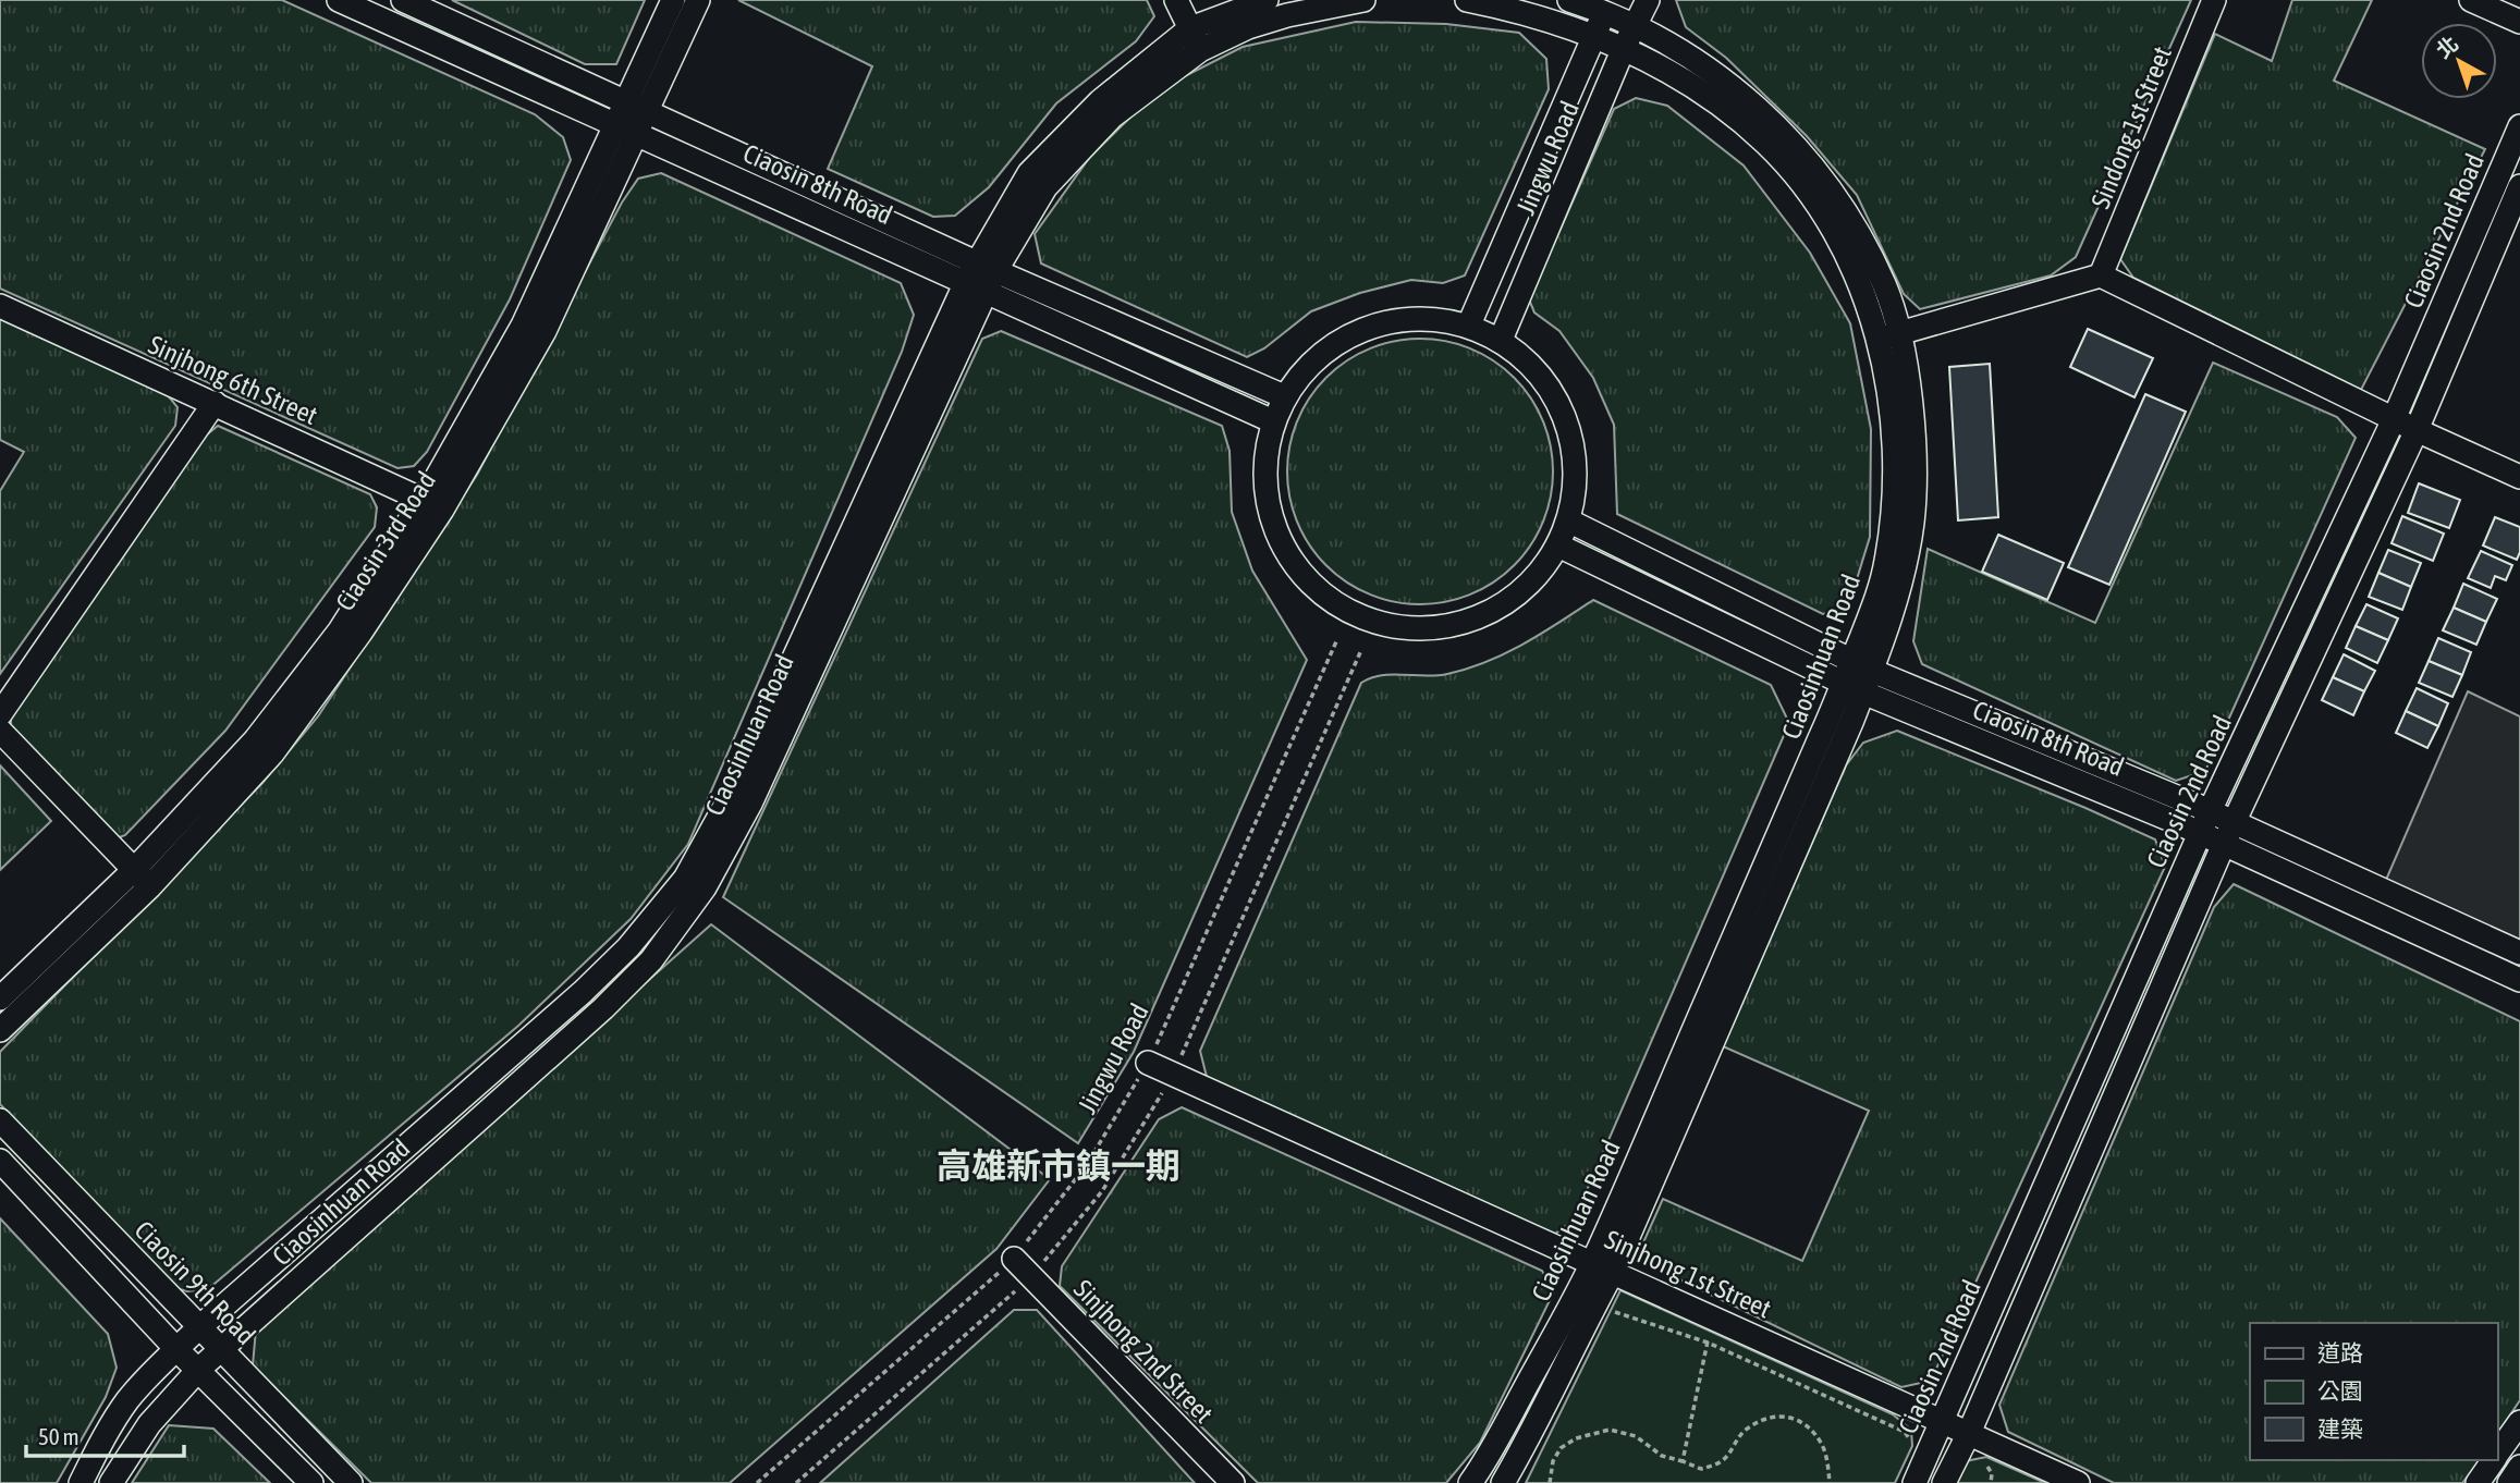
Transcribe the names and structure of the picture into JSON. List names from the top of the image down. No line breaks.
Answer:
{"streets":{"street":["Sindong 1st Street","Jingwu Road","Ciaosin 8th Road","Ciaosin 2nd Road","Sinjhong 6th Street","Ciaosin 3rd Road","Ciaosinhuan Road","Sinjhong 1st Street","Ciaosin 9th Road","Sinjhong 2nd Street"]},"crossings":[["Jingwu Road","Ciaosinhuan Road"],["Jingwu Road","Sinjhong 1st Street"],["Jingwu Road","Sinjhong 2nd Street"],["Ciaosin 8th Road","Ciaosin 2nd Road"],["Ciaosin 8th Road","Ciaosin 3rd Road"],["Ciaosin 8th Road","Ciaosinhuan Road"],["Ciaosin 2nd Road","Sinjhong 1st Street"],["Sinjhong 6th Street","Ciaosin 3rd Road"],["Ciaosinhuan Road","Sinjhong 1st Street"],["Ciaosinhuan Road","Ciaosin 9th Road"]],"districts":["高雄新市鎮一期"],"legend":["道路","公園","建築"],"scale_bar":"50 m","north":"top left"}
